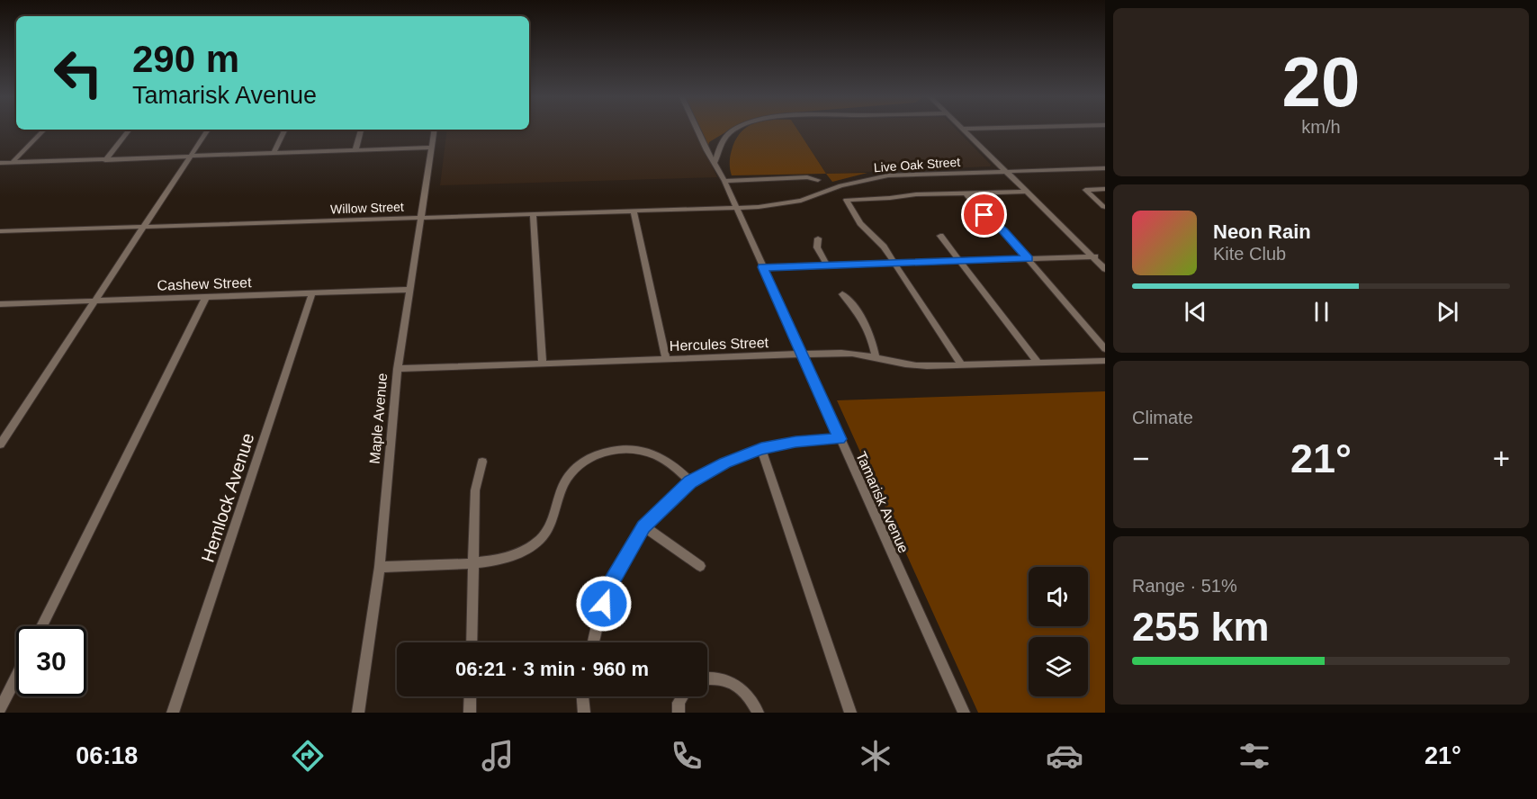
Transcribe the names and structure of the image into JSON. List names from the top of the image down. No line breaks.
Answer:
{"streets":{"street":["Live Oak Street","Willow Street","Cashew Street","Hercules Street","Maple Avenue","Hemlock Avenue","Tamarisk Avenue"]},"crossings":[["Live Oak Street","Willow Street"],["Live Oak Street","Tamarisk Avenue"],["Willow Street","Maple Avenue"],["Willow Street","Tamarisk Avenue"],["Cashew Street","Maple Avenue"],["Cashew Street","Hemlock Avenue"],["Hercules Street","Maple Avenue"],["Hercules Street","Tamarisk Avenue"]],"page":{"tile":[["20","km/h"],"Climate",["Range · 51%","255 km"]],"turn":["290 m","Tamarisk Avenue"],"song":["Neon Rain","Kite Club"],"heat":["−","21°","+"],"limit":"30","trip":"06:21 · 3 min · 960 m","tabs":["06:18","21°"]}}
